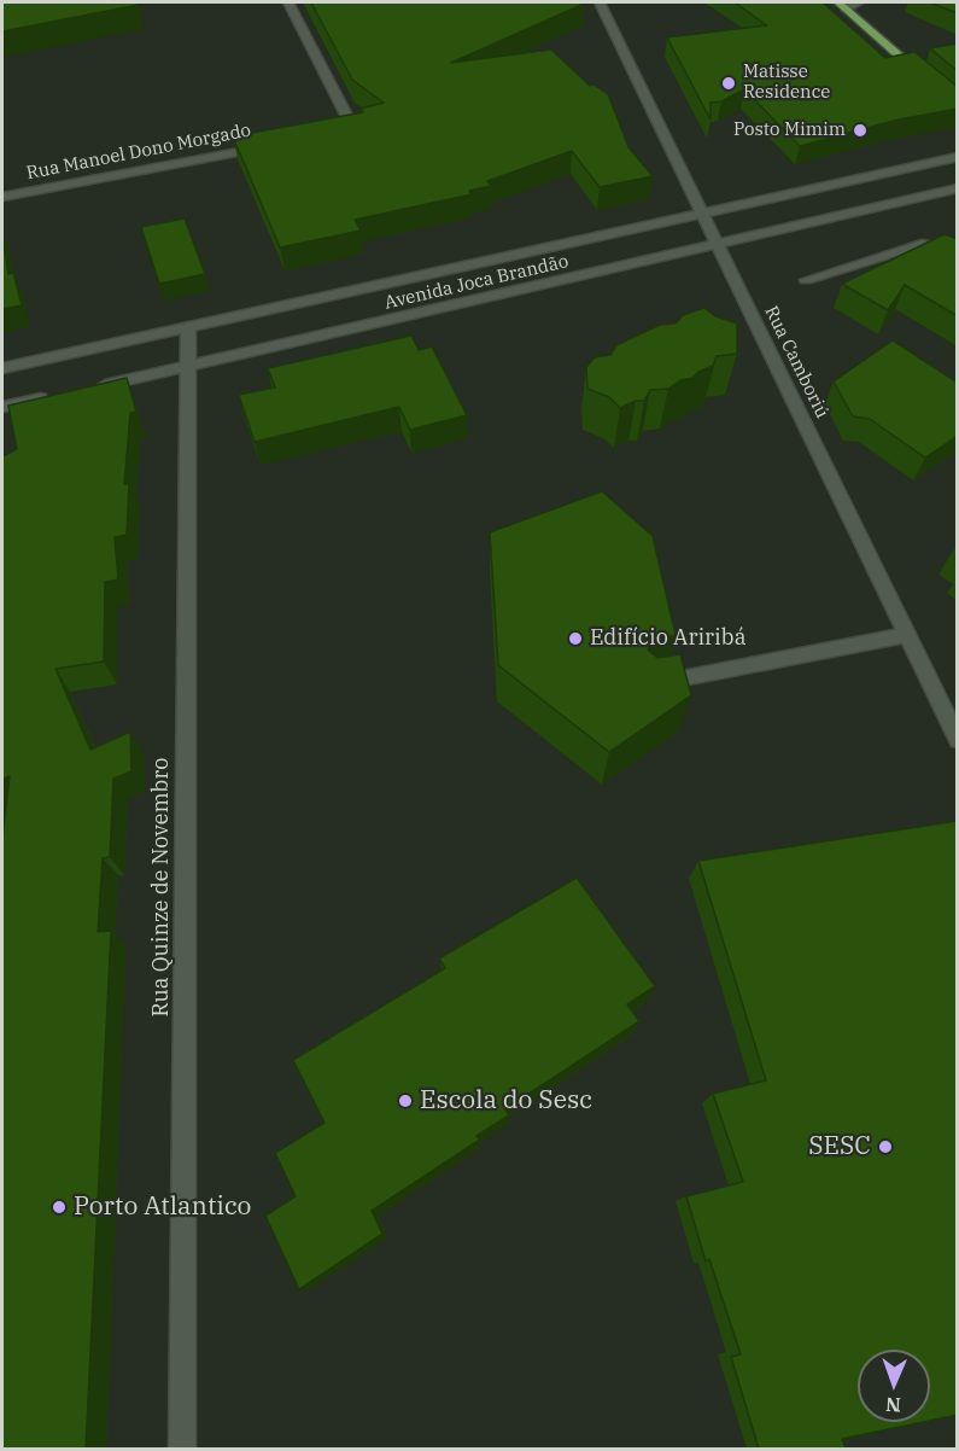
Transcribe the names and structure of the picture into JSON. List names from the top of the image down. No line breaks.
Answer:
{"streets":{"street":["Rua Manoel Dono Morgado","Avenida Joca Brandão","Rua Camboriú","Rua Quinze de Novembro"]},"crossings":[["Avenida Joca Brandão","Rua Camboriú"],["Avenida Joca Brandão","Rua Quinze de Novembro"]],"places":["Matisse Residence","Posto Mimim","Edifício Ariribá","Escola do Sesc","SESC","Porto Atlantico"],"north":"bottom"}
